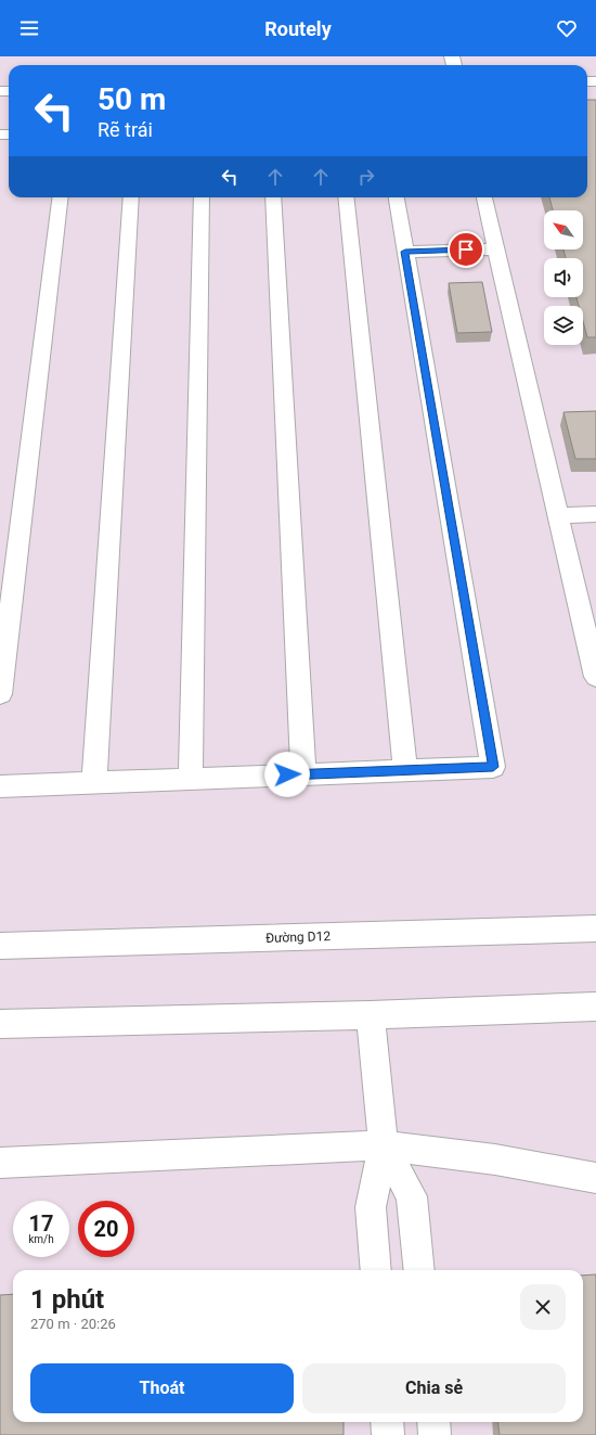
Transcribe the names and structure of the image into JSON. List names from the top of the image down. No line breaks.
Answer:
{"streets":{"street":["Đường D12"]},"north":"top left","page":{"header":"Routely","turn":["50 m","Rẽ trái"],"speed":"17 km/h","limit":"20","heading":["1 phút","270 m · 20:26"],"buttons":["Thoát","Chia sẻ"]}}
